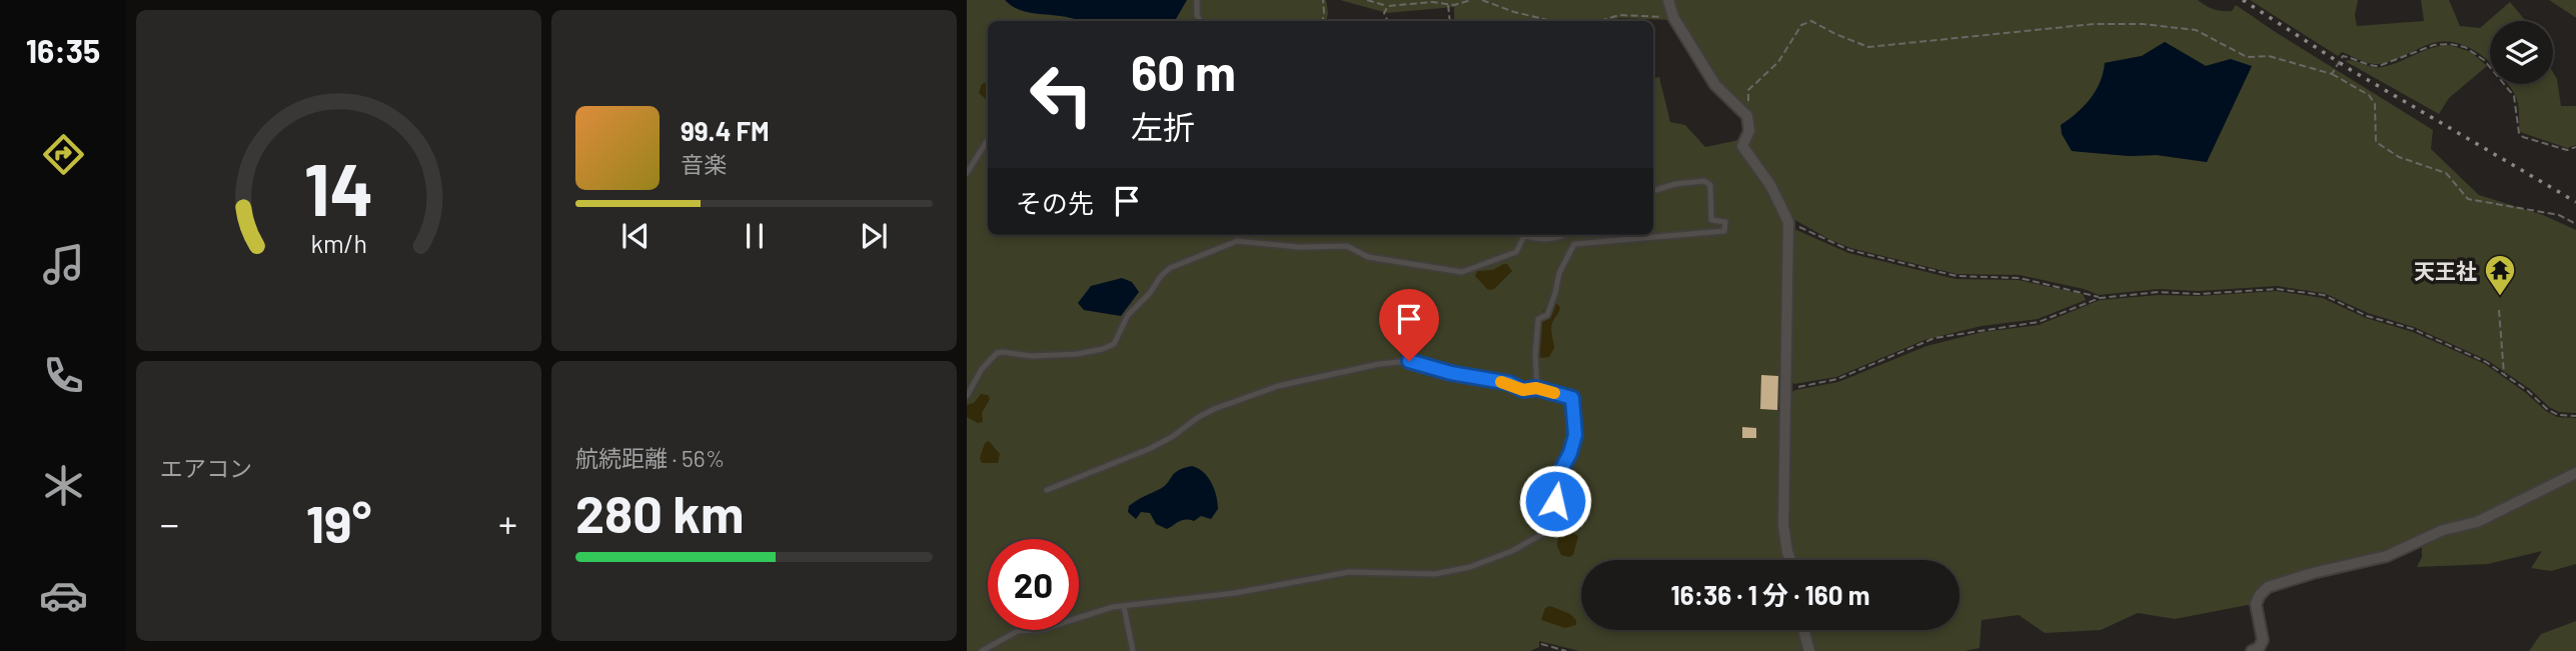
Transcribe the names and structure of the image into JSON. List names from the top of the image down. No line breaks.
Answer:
{"places":{"temple":["天王社"]},"page":{"tabs":"16:35","turn":["60 m","左折"],"song":["99.4 FM","音楽"],"then":"その先","tile":["エアコン",["航続距離 · 56%","280 km"]],"heat":["−","19°","+"],"limit":"20","trip":"16:36 · 1 分 · 160 m","gauge":["14","km/h"]}}
